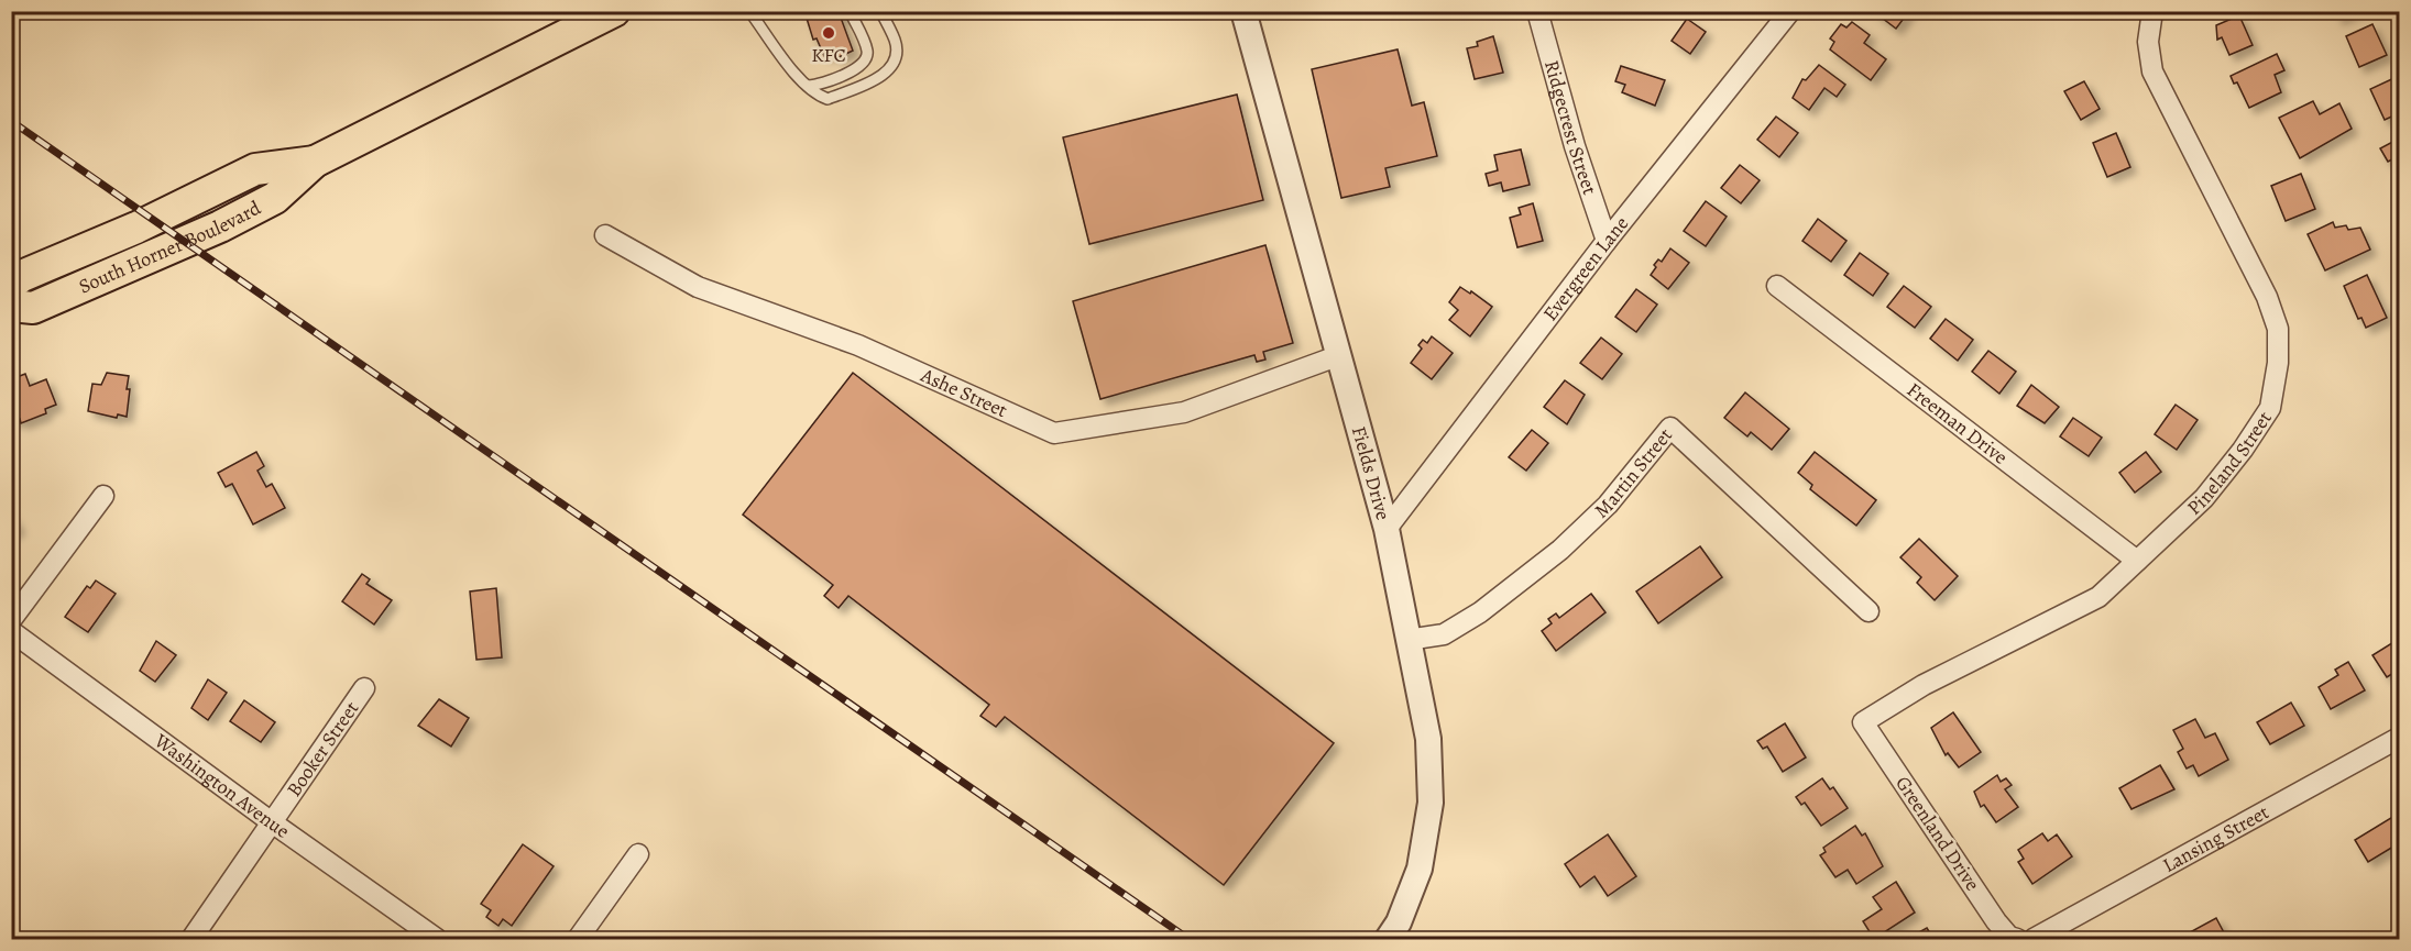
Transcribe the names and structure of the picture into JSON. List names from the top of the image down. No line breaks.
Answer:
{"streets":{"main road":["South Horner Boulevard"],"street":["Ridgecrest Street","Evergreen Lane","Ashe Street","Freeman Drive","Pineland Street","Fields Drive","Martin Street","Booker Street","Washington Avenue","Greenland Drive","Lansing Street"]},"crossings":[["Ridgecrest Street","Evergreen Lane"],["Evergreen Lane","Fields Drive"],["Ashe Street","Fields Drive"],["Freeman Drive","Pineland Street"],["Pineland Street","Greenland Drive"],["Fields Drive","Martin Street"],["Booker Street","Washington Avenue"]],"places":["KFC"]}
